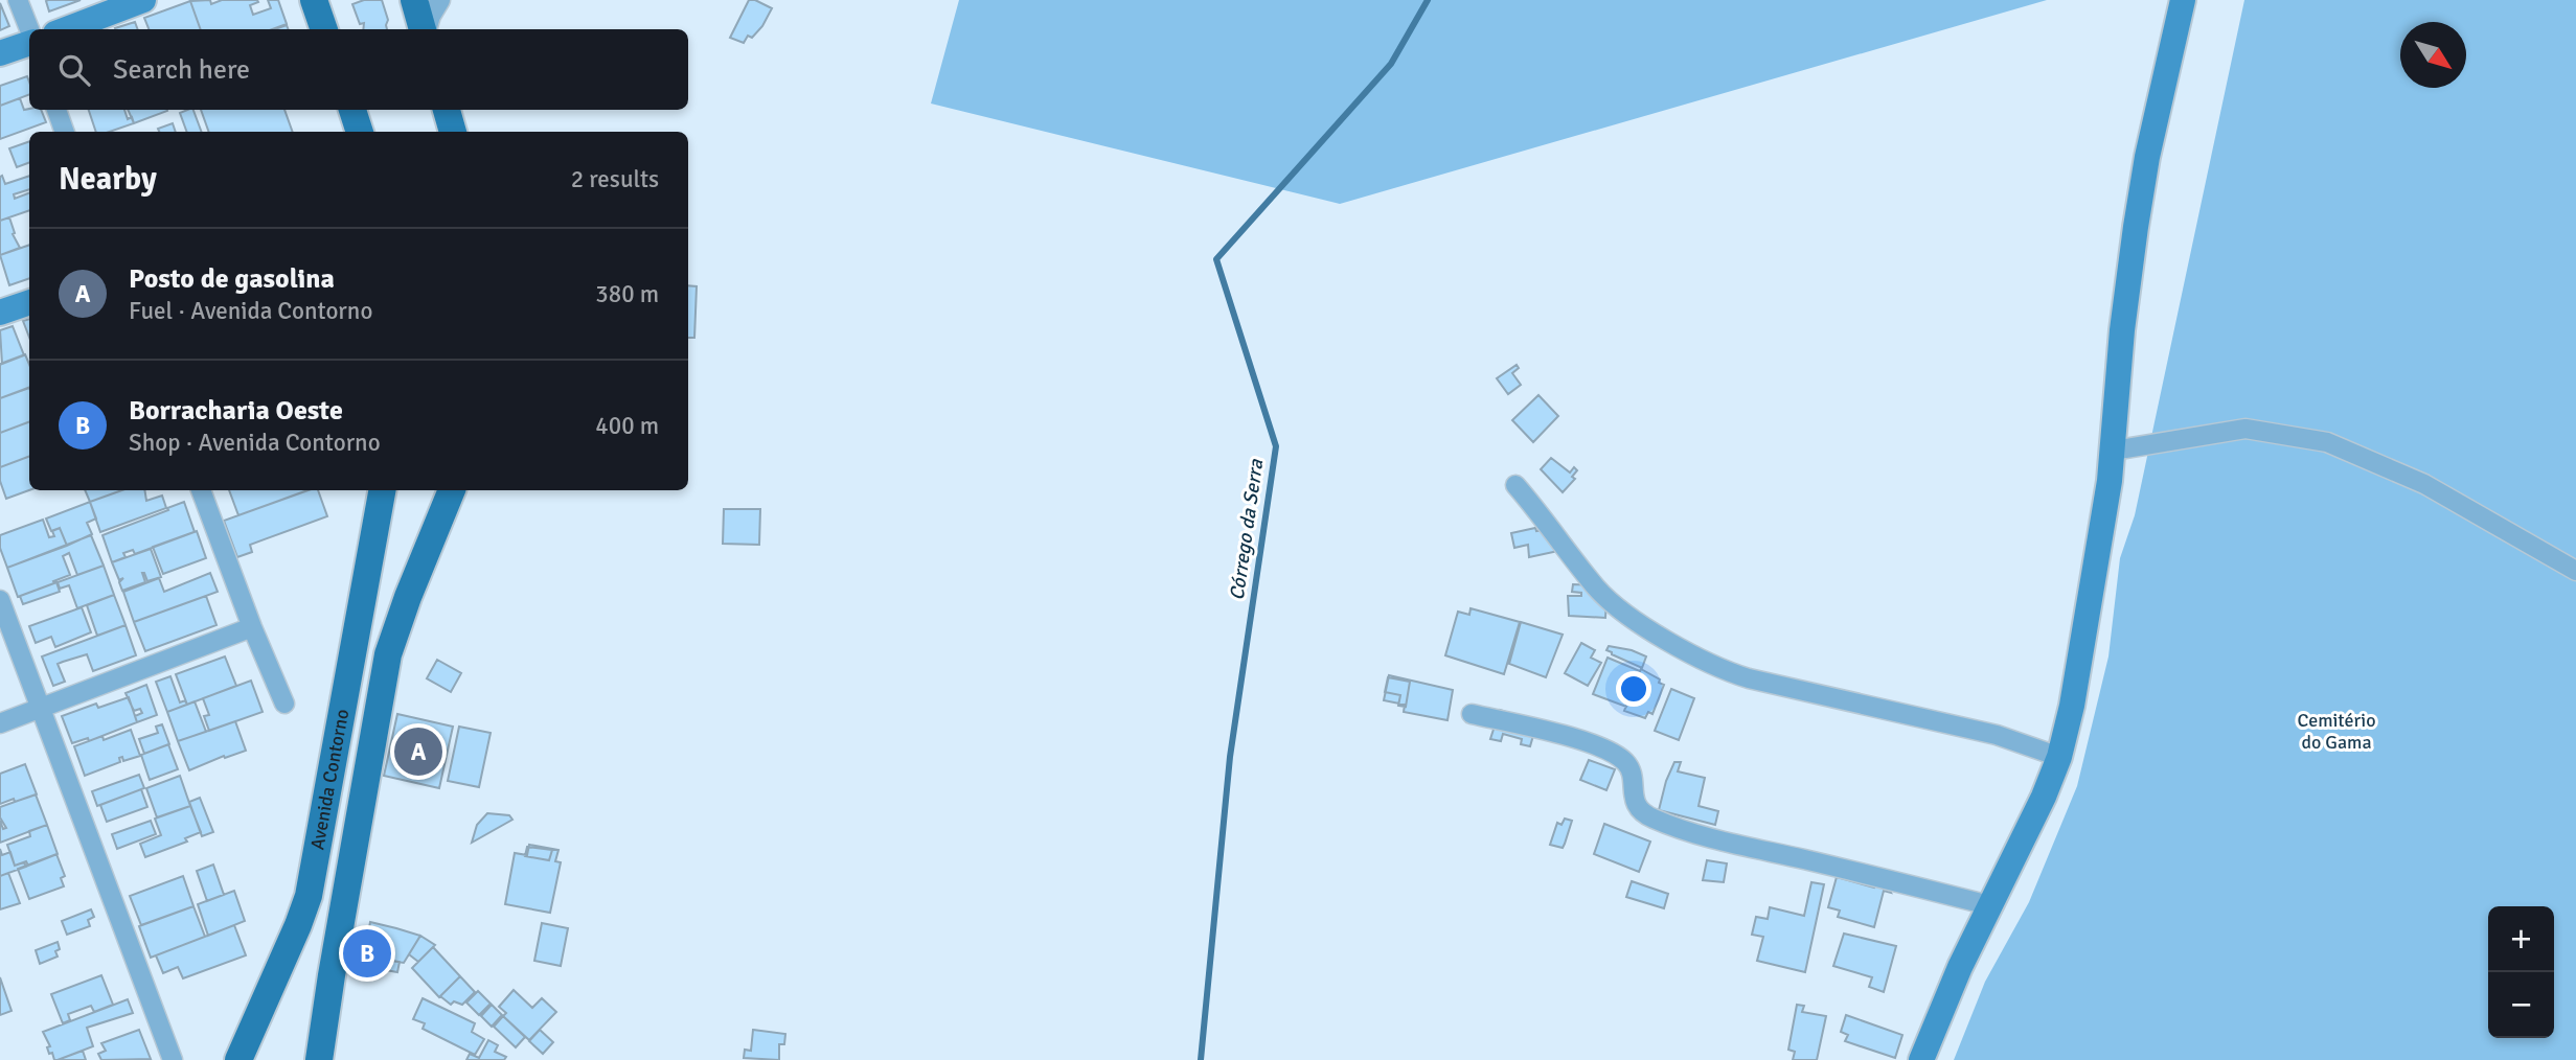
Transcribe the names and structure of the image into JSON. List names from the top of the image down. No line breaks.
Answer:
{"streets":{"main road":["Avenida Contorno"]},"water":["Córrego da Serra"],"parks":["Cemitério do Gama"],"north":"bottom right","page":{"search":"Search here","heading":["Nearby","2 results"],"list":[{"mark":"A","name":"Posto de gasolina","note":"Fuel · Avenida Contorno","value":"380 m"},{"mark":"B","name":"Borracharia Oeste","note":"Shop · Avenida Contorno","value":"400 m"}],"pins":["A","B"],"map_buttons":["+","−"]}}
